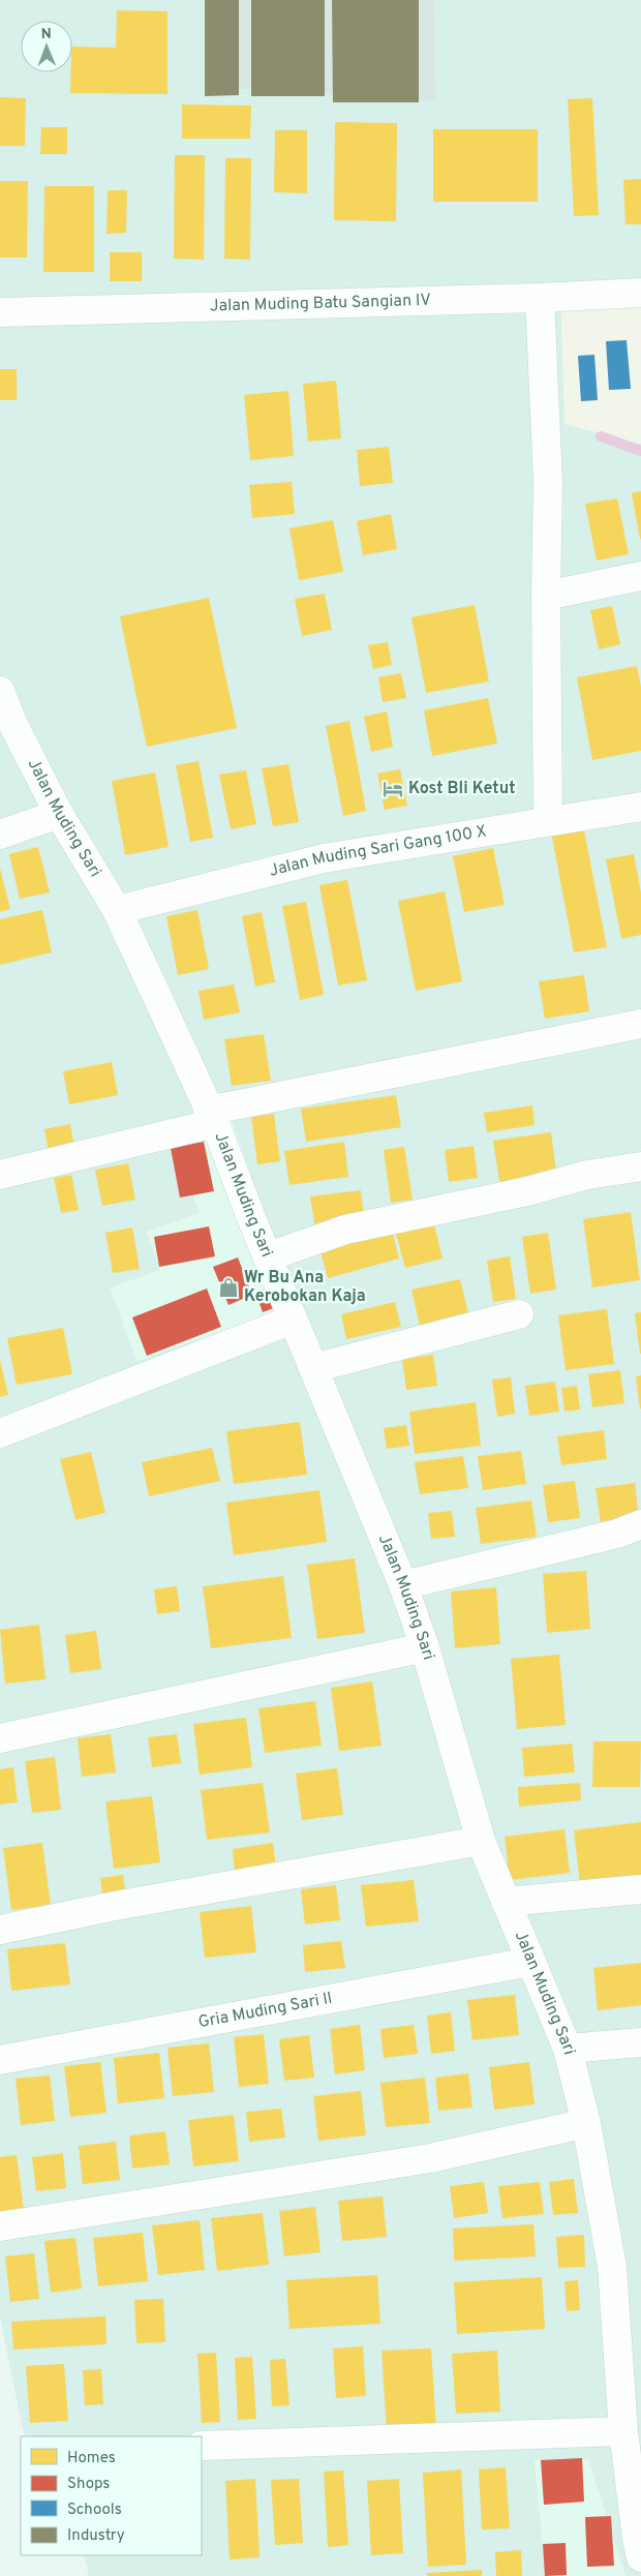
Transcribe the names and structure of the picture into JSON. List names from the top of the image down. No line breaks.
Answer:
{"streets":{"street":["Jalan Muding Batu Sangian IV","Jalan Muding Sari","Jalan Muding Sari Gang 100 X","Gria Muding Sari II"]},"crossings":[["Jalan Muding Sari","Jalan Muding Sari Gang 100 X"],["Jalan Muding Sari","Gria Muding Sari II"]],"places":{"hotel":["Kost Bli Ketut"],"shop":["Wr Bu Ana Kerobokan Kaja"]},"legend":["Homes","Shops","Schools","Industry"],"north":"top"}
